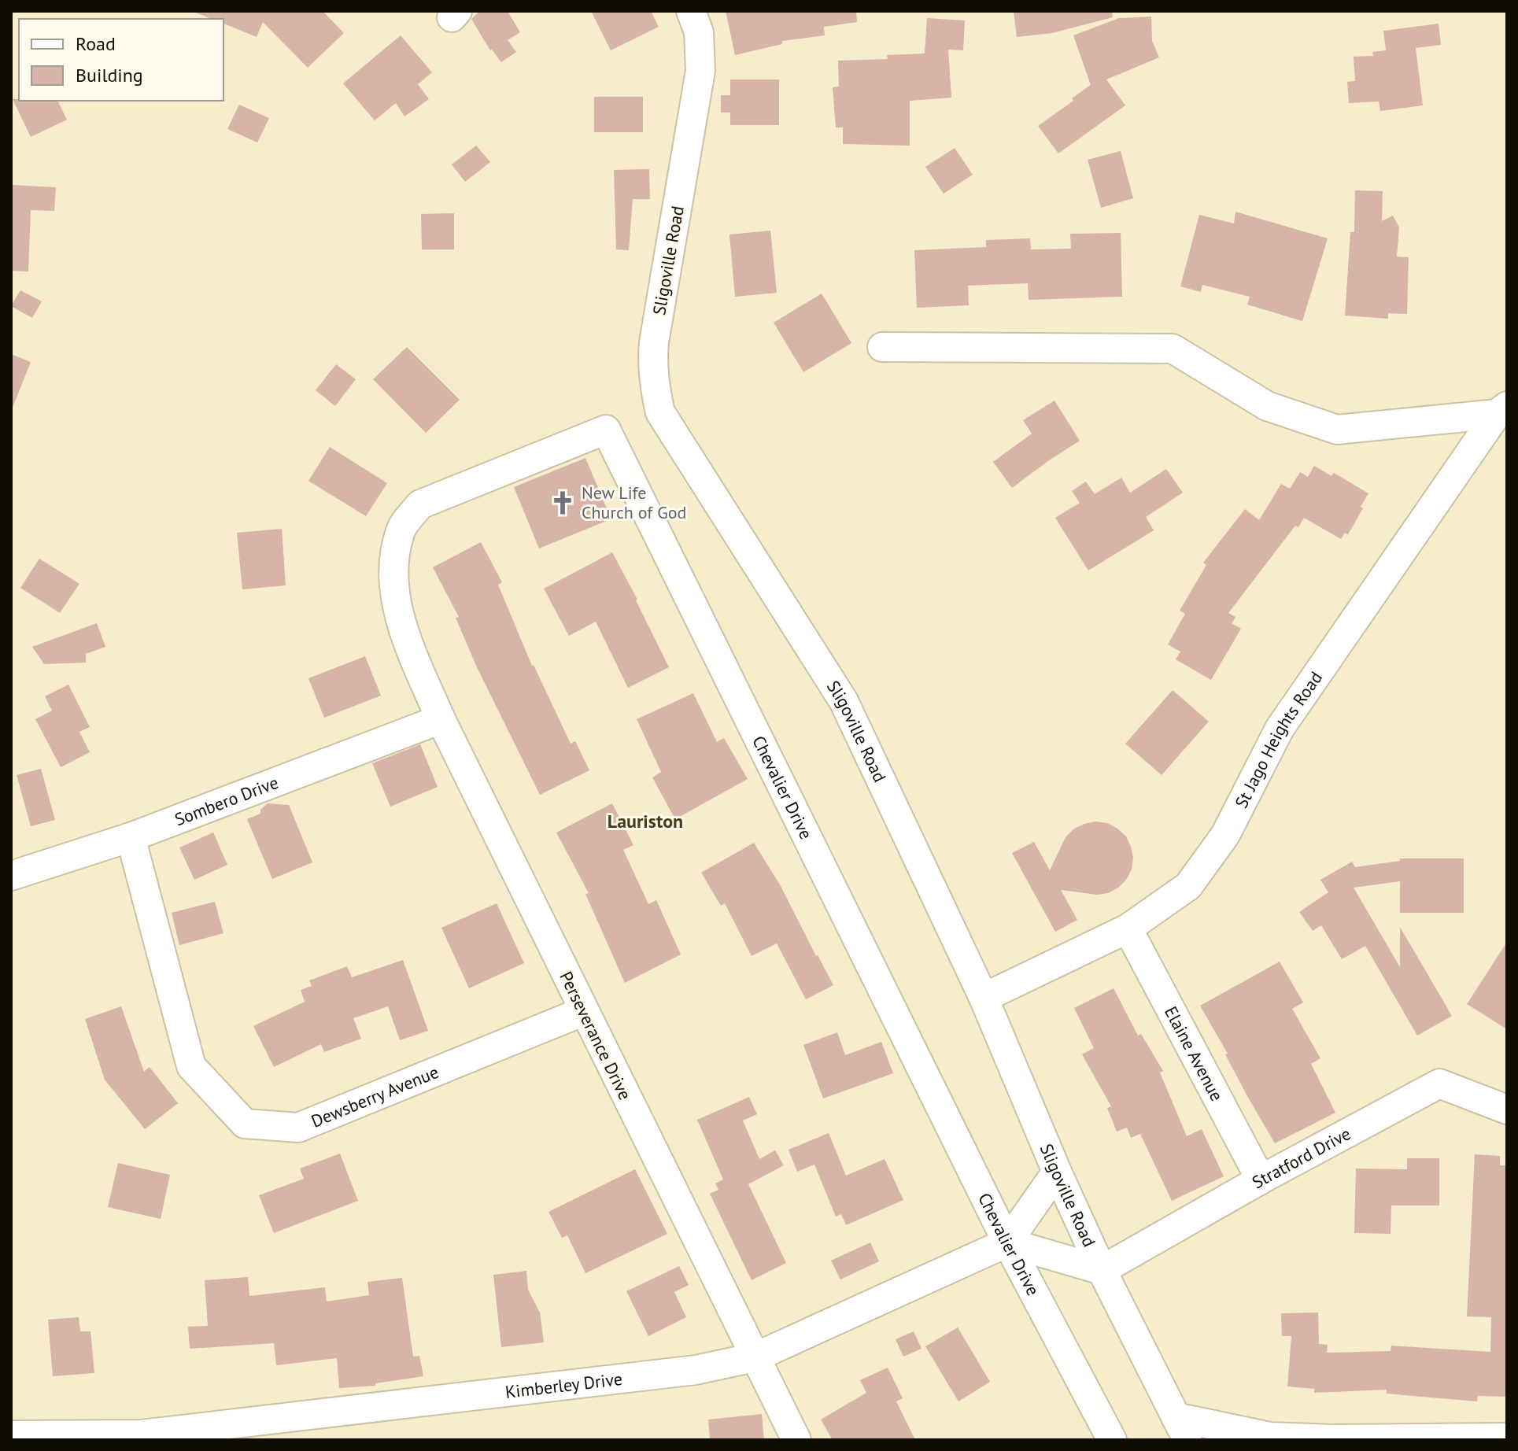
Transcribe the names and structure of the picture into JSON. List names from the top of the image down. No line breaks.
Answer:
{"streets":{"street":["Sligoville Road","St Jago Heights Road","Chevalier Drive","Sombero Drive","Perseverance Drive","Elaine Avenue","Dewsberry Avenue","Stratford Drive","Kimberley Drive"]},"crossings":[["Sligoville Road","St Jago Heights Road"],["Sligoville Road","Stratford Drive"],["St Jago Heights Road","Elaine Avenue"],["Chevalier Drive","Perseverance Drive"],["Chevalier Drive","Kimberley Drive"],["Sombero Drive","Perseverance Drive"],["Sombero Drive","Dewsberry Avenue"],["Perseverance Drive","Dewsberry Avenue"],["Perseverance Drive","Kimberley Drive"],["Elaine Avenue","Stratford Drive"]],"districts":["Lauriston"],"places":{"church":["New Life Church of God"]},"legend":["Road","Building"]}
